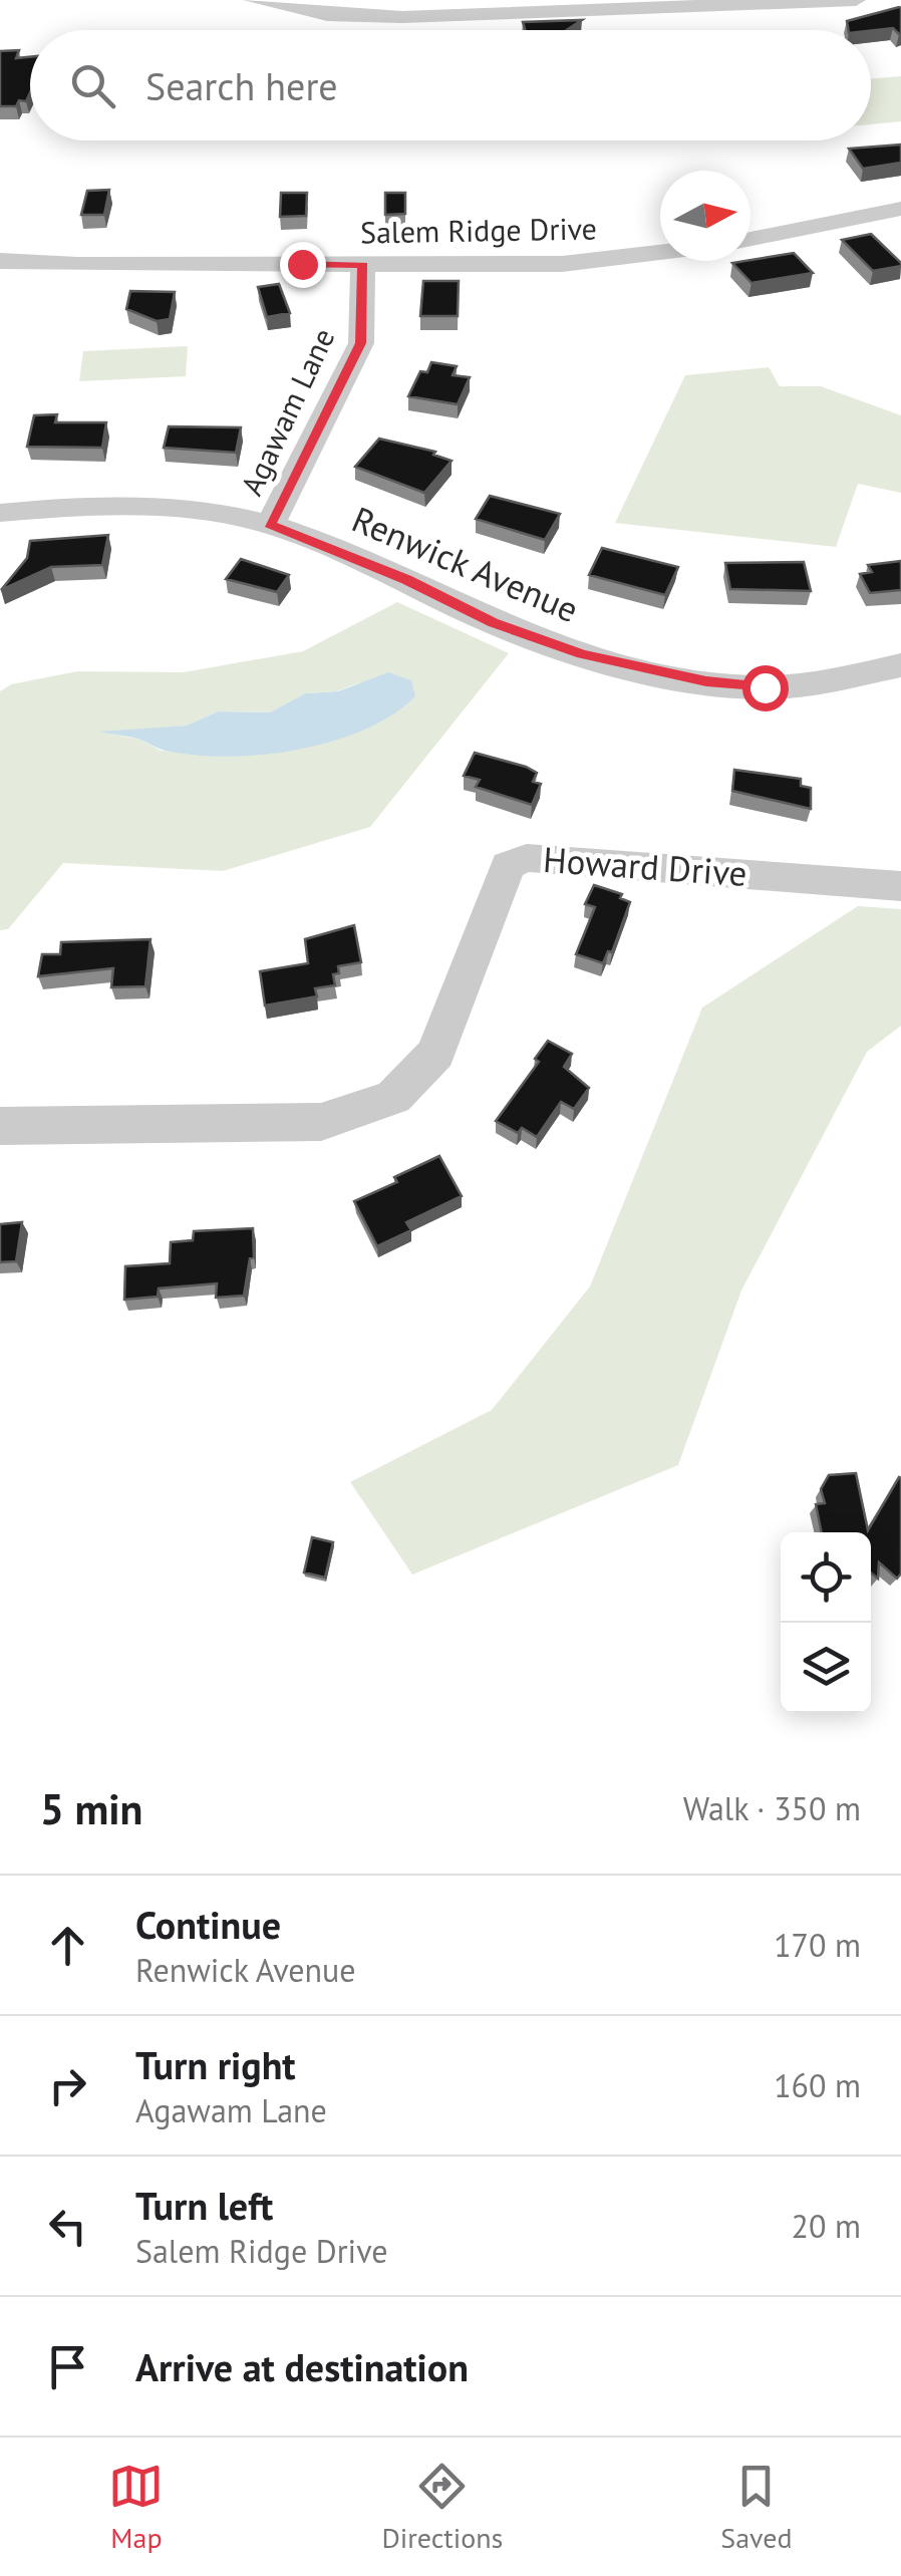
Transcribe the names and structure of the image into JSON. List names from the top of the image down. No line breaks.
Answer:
{"streets":{"street":["Salem Ridge Drive","Agawam Lane","Renwick Avenue","Howard Drive"]},"crossings":[["Salem Ridge Drive","Agawam Lane"],["Agawam Lane","Renwick Avenue"]],"north":"right","page":{"search":"Search here","heading":["5 min","Walk · 350 m"],"list":[["Continue","Renwick Avenue","170 m"],["Turn right","Agawam Lane","160 m"],["Turn left","Salem Ridge Drive","20 m"],"Arrive at destination"],"nav":["Map","Directions","Saved"]}}
